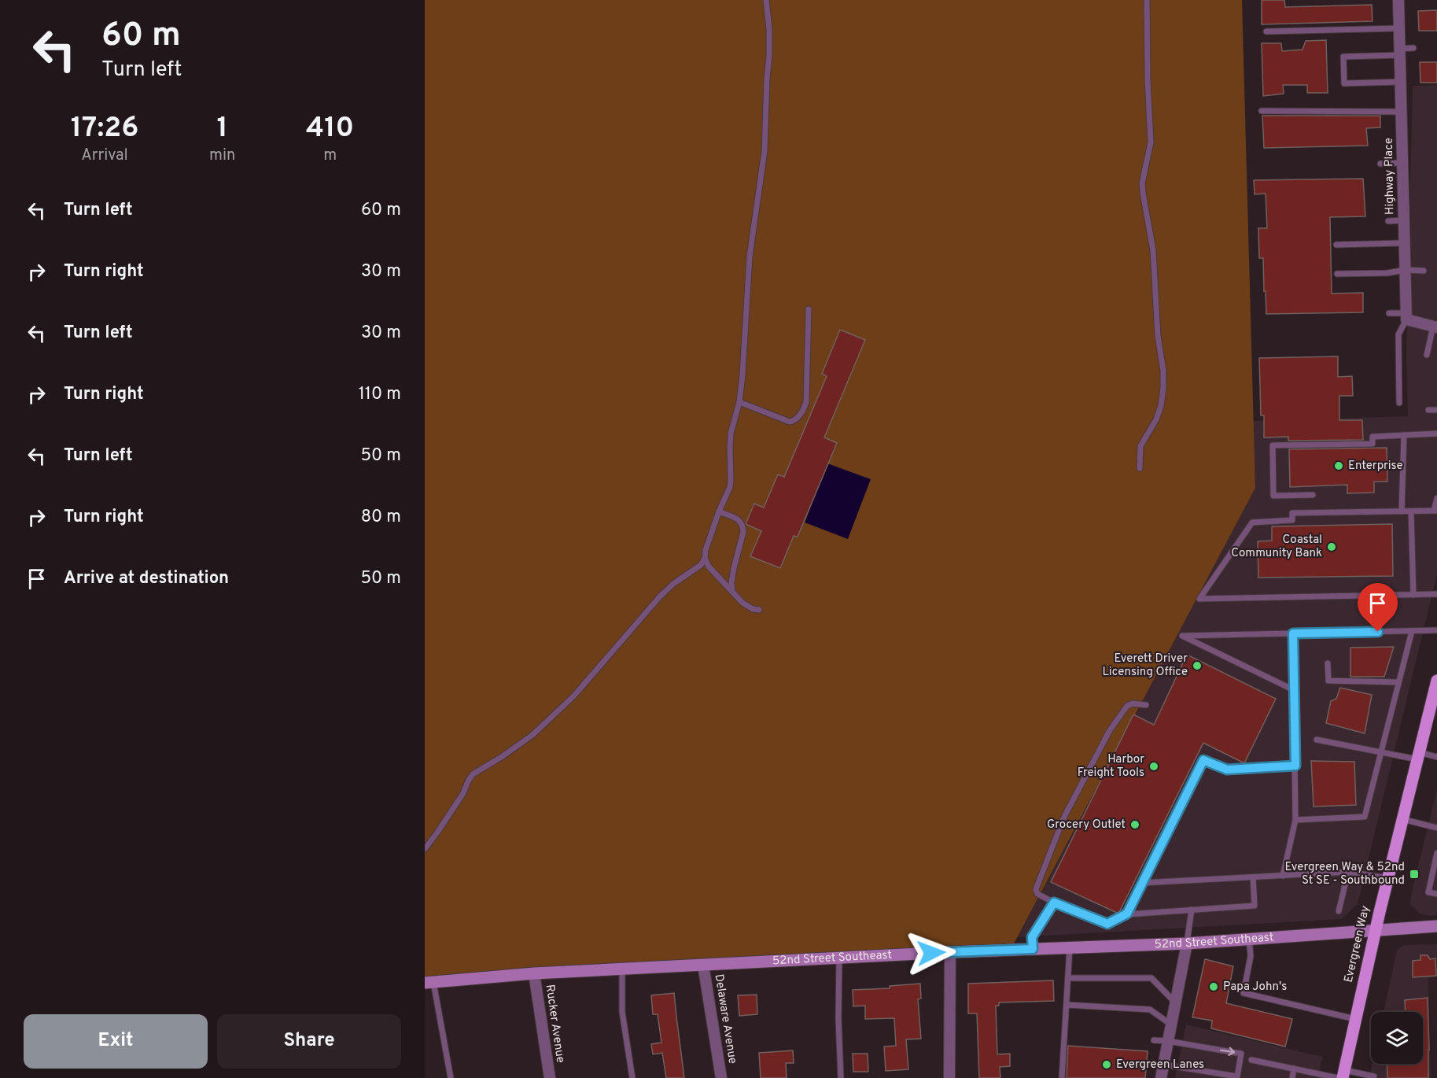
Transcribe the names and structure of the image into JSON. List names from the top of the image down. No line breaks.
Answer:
{"streets":{"main road":["Evergreen Way"],"street":["Highway Place","52nd Street Southeast","Delaware Avenue","Rucker Avenue"]},"crossings":[["52nd Street Southeast","Evergreen Way"],["52nd Street Southeast","Delaware Avenue"],["52nd Street Southeast","Rucker Avenue"]],"places":{"other":["Enterprise","Coastal Community Bank","Everett Driver Licensing Office","Harbor Freight Tools","Grocery Outlet","Papa John's","Evergreen Lanes"],"transit":["Evergreen Way & 52nd St SE - Southbound"]},"page":{"turn":["60 m","Turn left"],"eta":["17:26","Arrival","1","min","410","m"],"list":[{"name":"Turn left","value":"60 m"},{"name":"Turn right","value":"30 m"},{"name":"Turn left","value":"30 m"},{"name":"Turn right","value":"110 m"},{"name":"Turn left","value":"50 m"},{"name":"Turn right","value":"80 m"},{"name":"Arrive at destination","value":"50 m"}],"buttons":["Exit","Share"]}}
